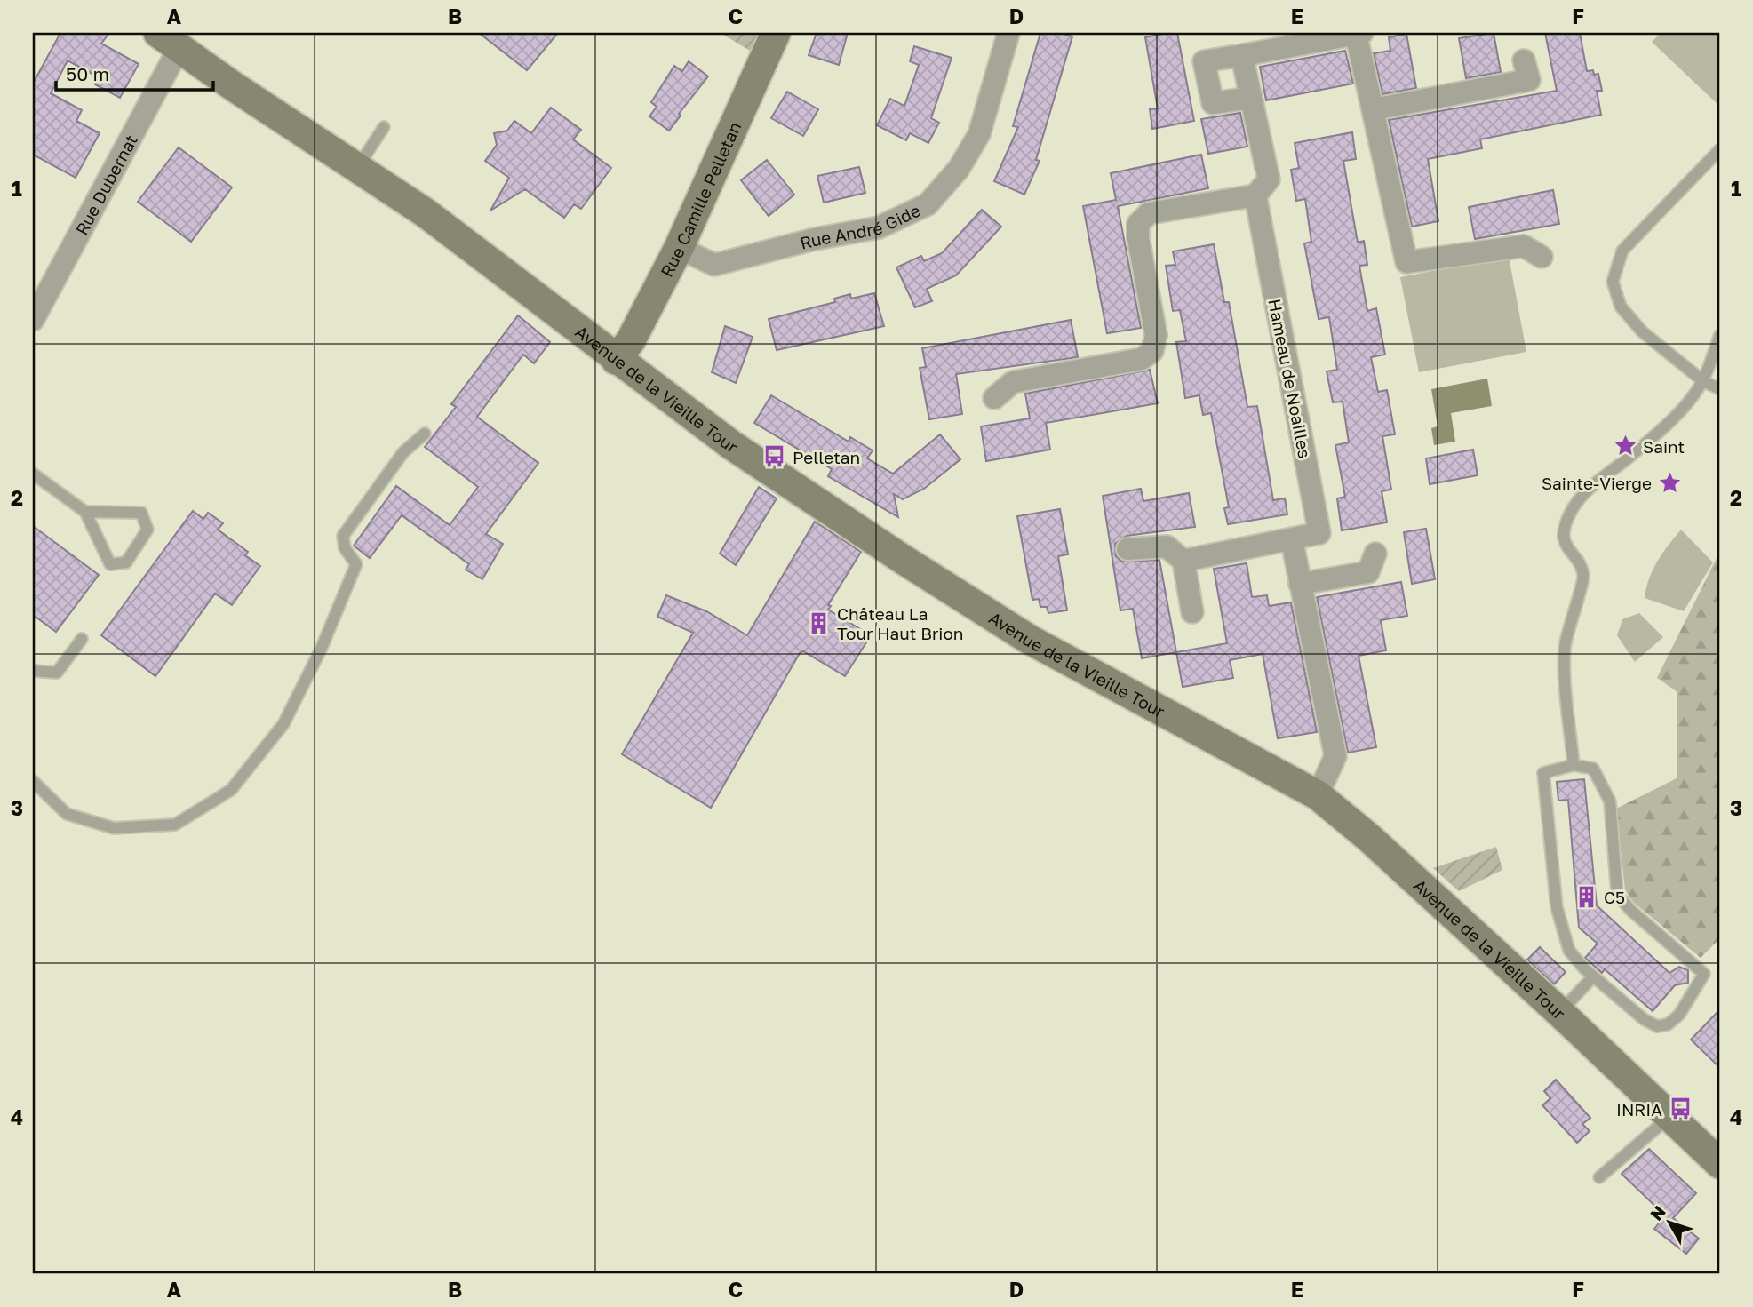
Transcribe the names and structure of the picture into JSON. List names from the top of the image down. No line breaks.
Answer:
{"streets":{"street":["Rue Dubernat","Rue Camille Pelletan","Rue André Gide","Hameau de Noailles","Avenue de la Vieille Tour"]},"crossings":[["Rue Dubernat","Avenue de la Vieille Tour"],["Rue Camille Pelletan","Rue André Gide"],["Rue Camille Pelletan","Avenue de la Vieille Tour"]],"places":{"place":["Saint","Sainte-Vierge"],"bus stop":["Pelletan","INRIA"],"building":["Château La Tour Haut Brion","C5"]},"scale_bar":"50 m","north":"top left","grid":{"columns":["A","B","C","D","E","F"],"rows":["1","2","3","4"]}}
